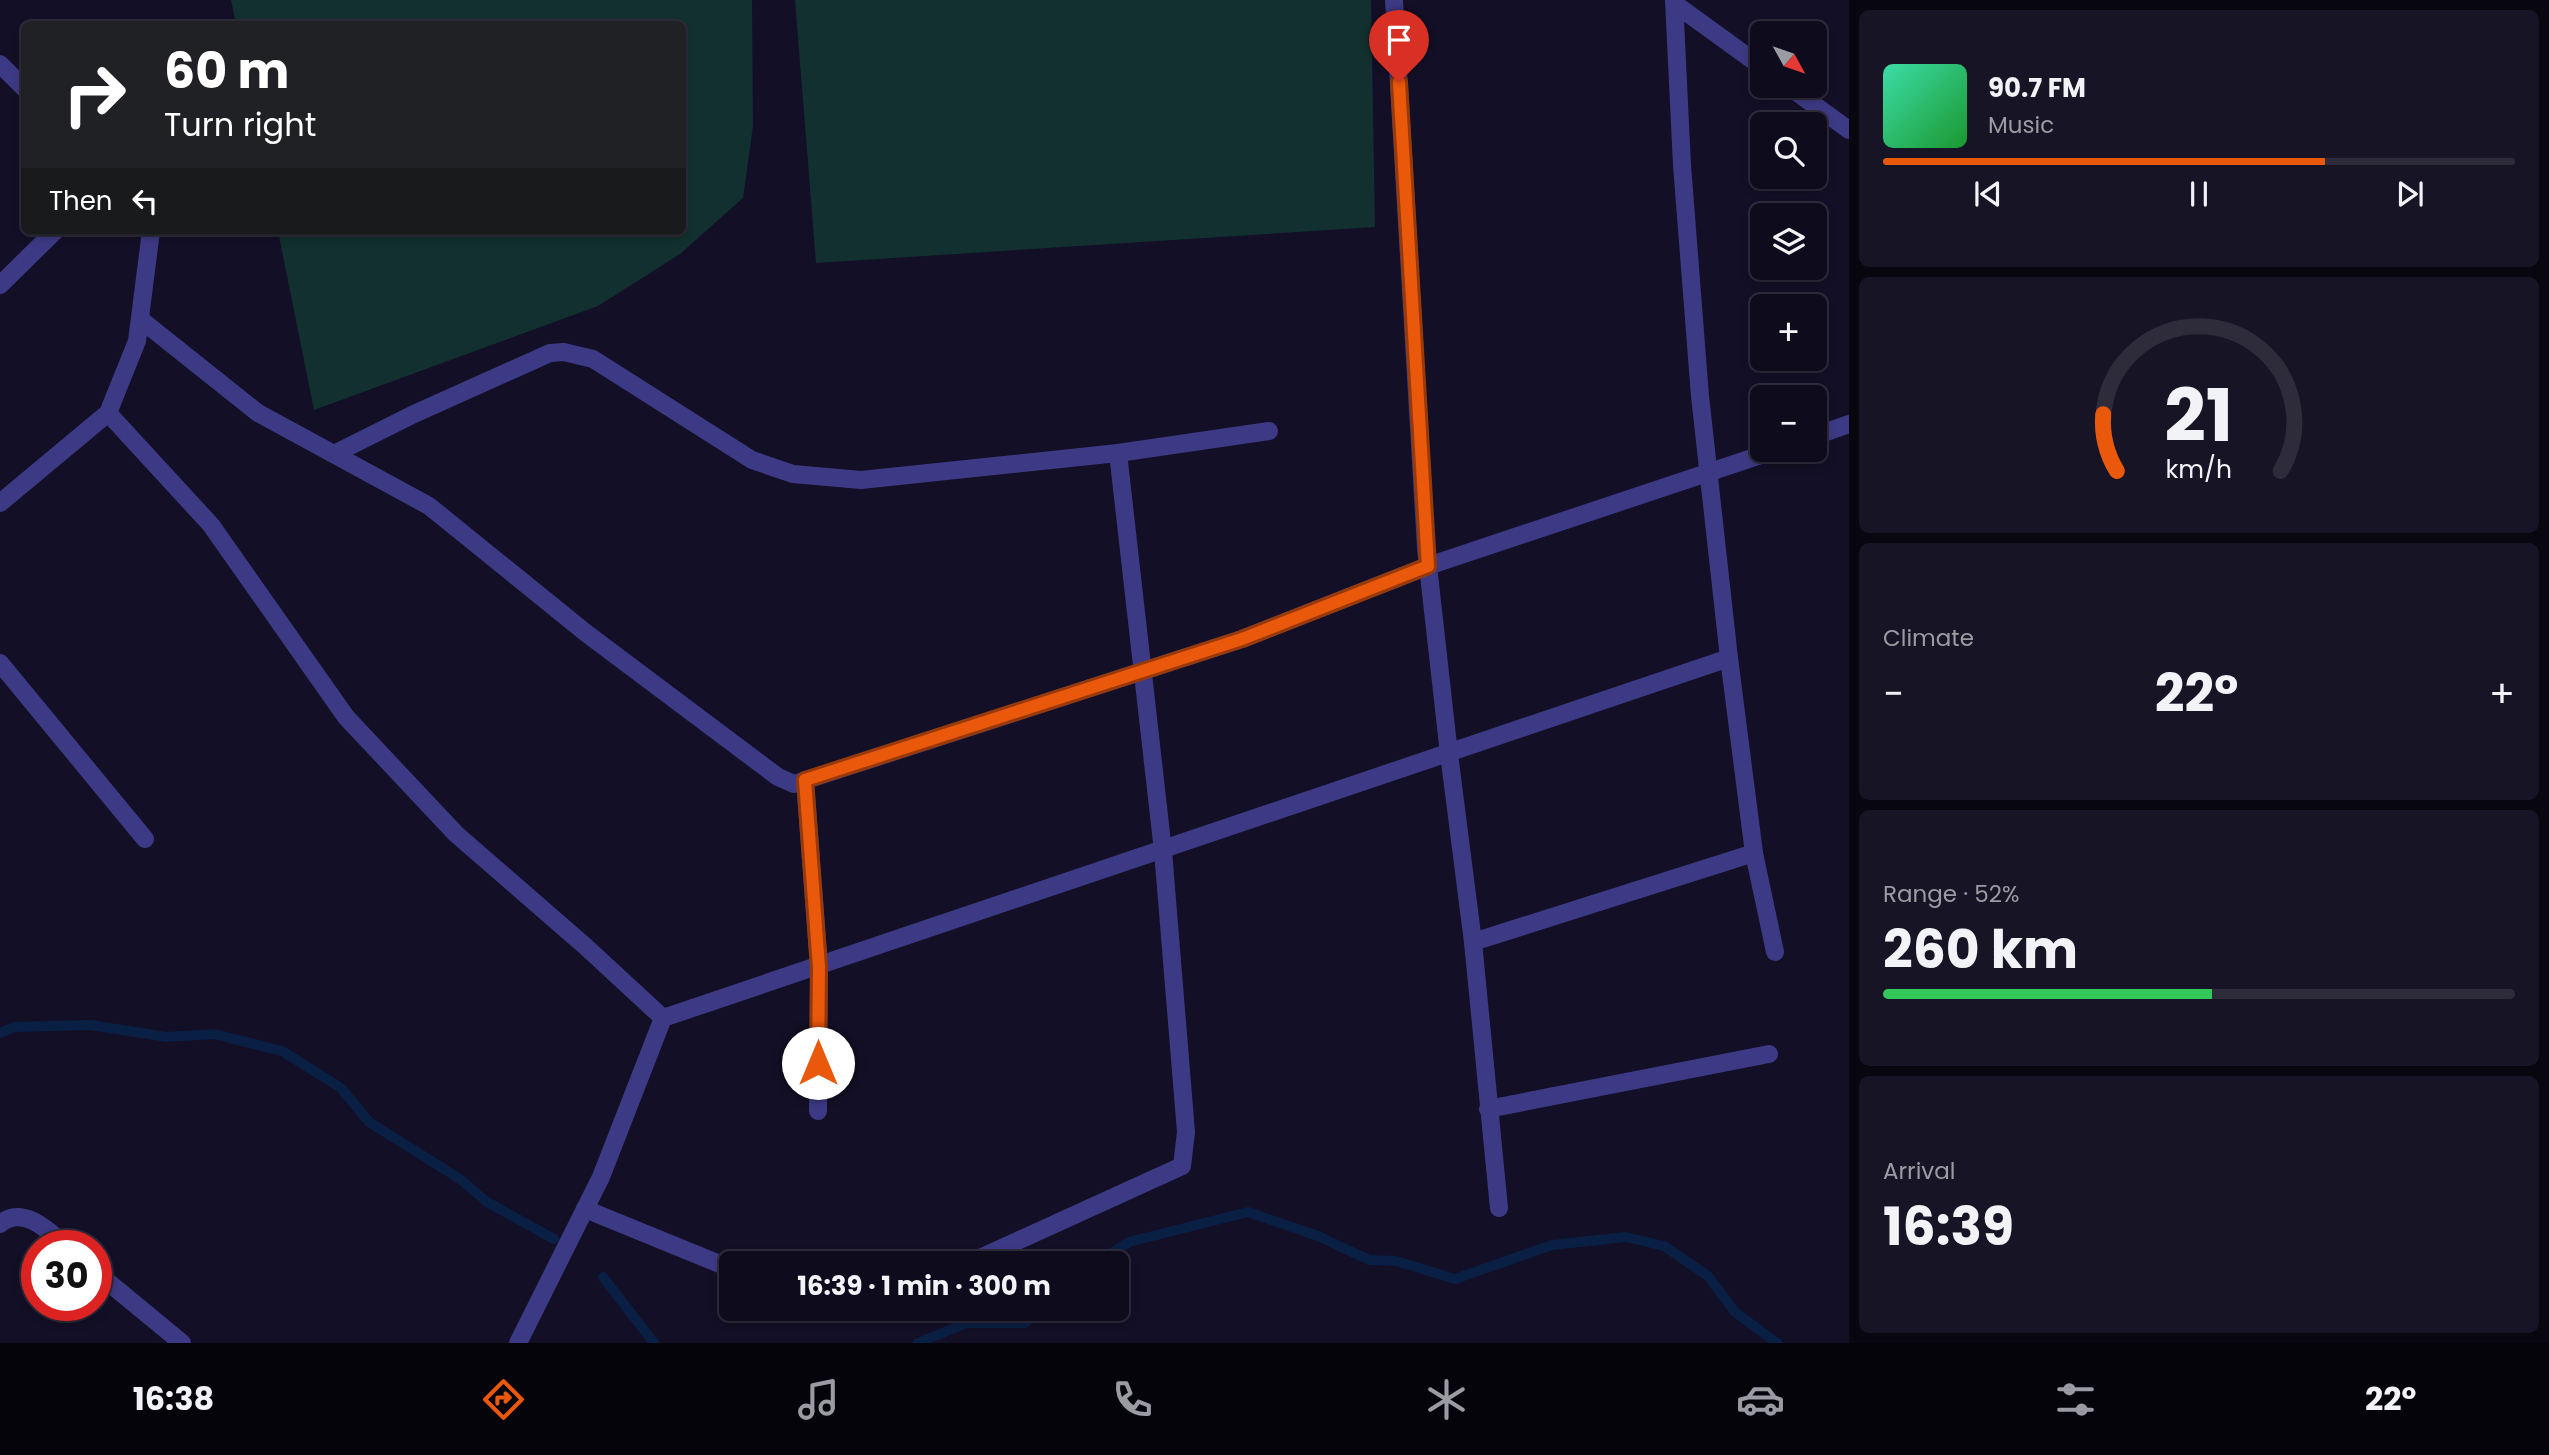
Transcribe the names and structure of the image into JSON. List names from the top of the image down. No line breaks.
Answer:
{"north":"bottom right","page":{"map_buttons":["+","−"],"turn":["60 m","Turn right"],"song":["90.7 FM","Music"],"then":"Then","tile":["Climate",["Range · 52%","260 km"],["Arrival","16:39"]],"heat":["−","22°","+"],"limit":"30","trip":"16:39 · 1 min · 300 m","tabs":["16:38","22°"],"gauge":["21","km/h"]}}
